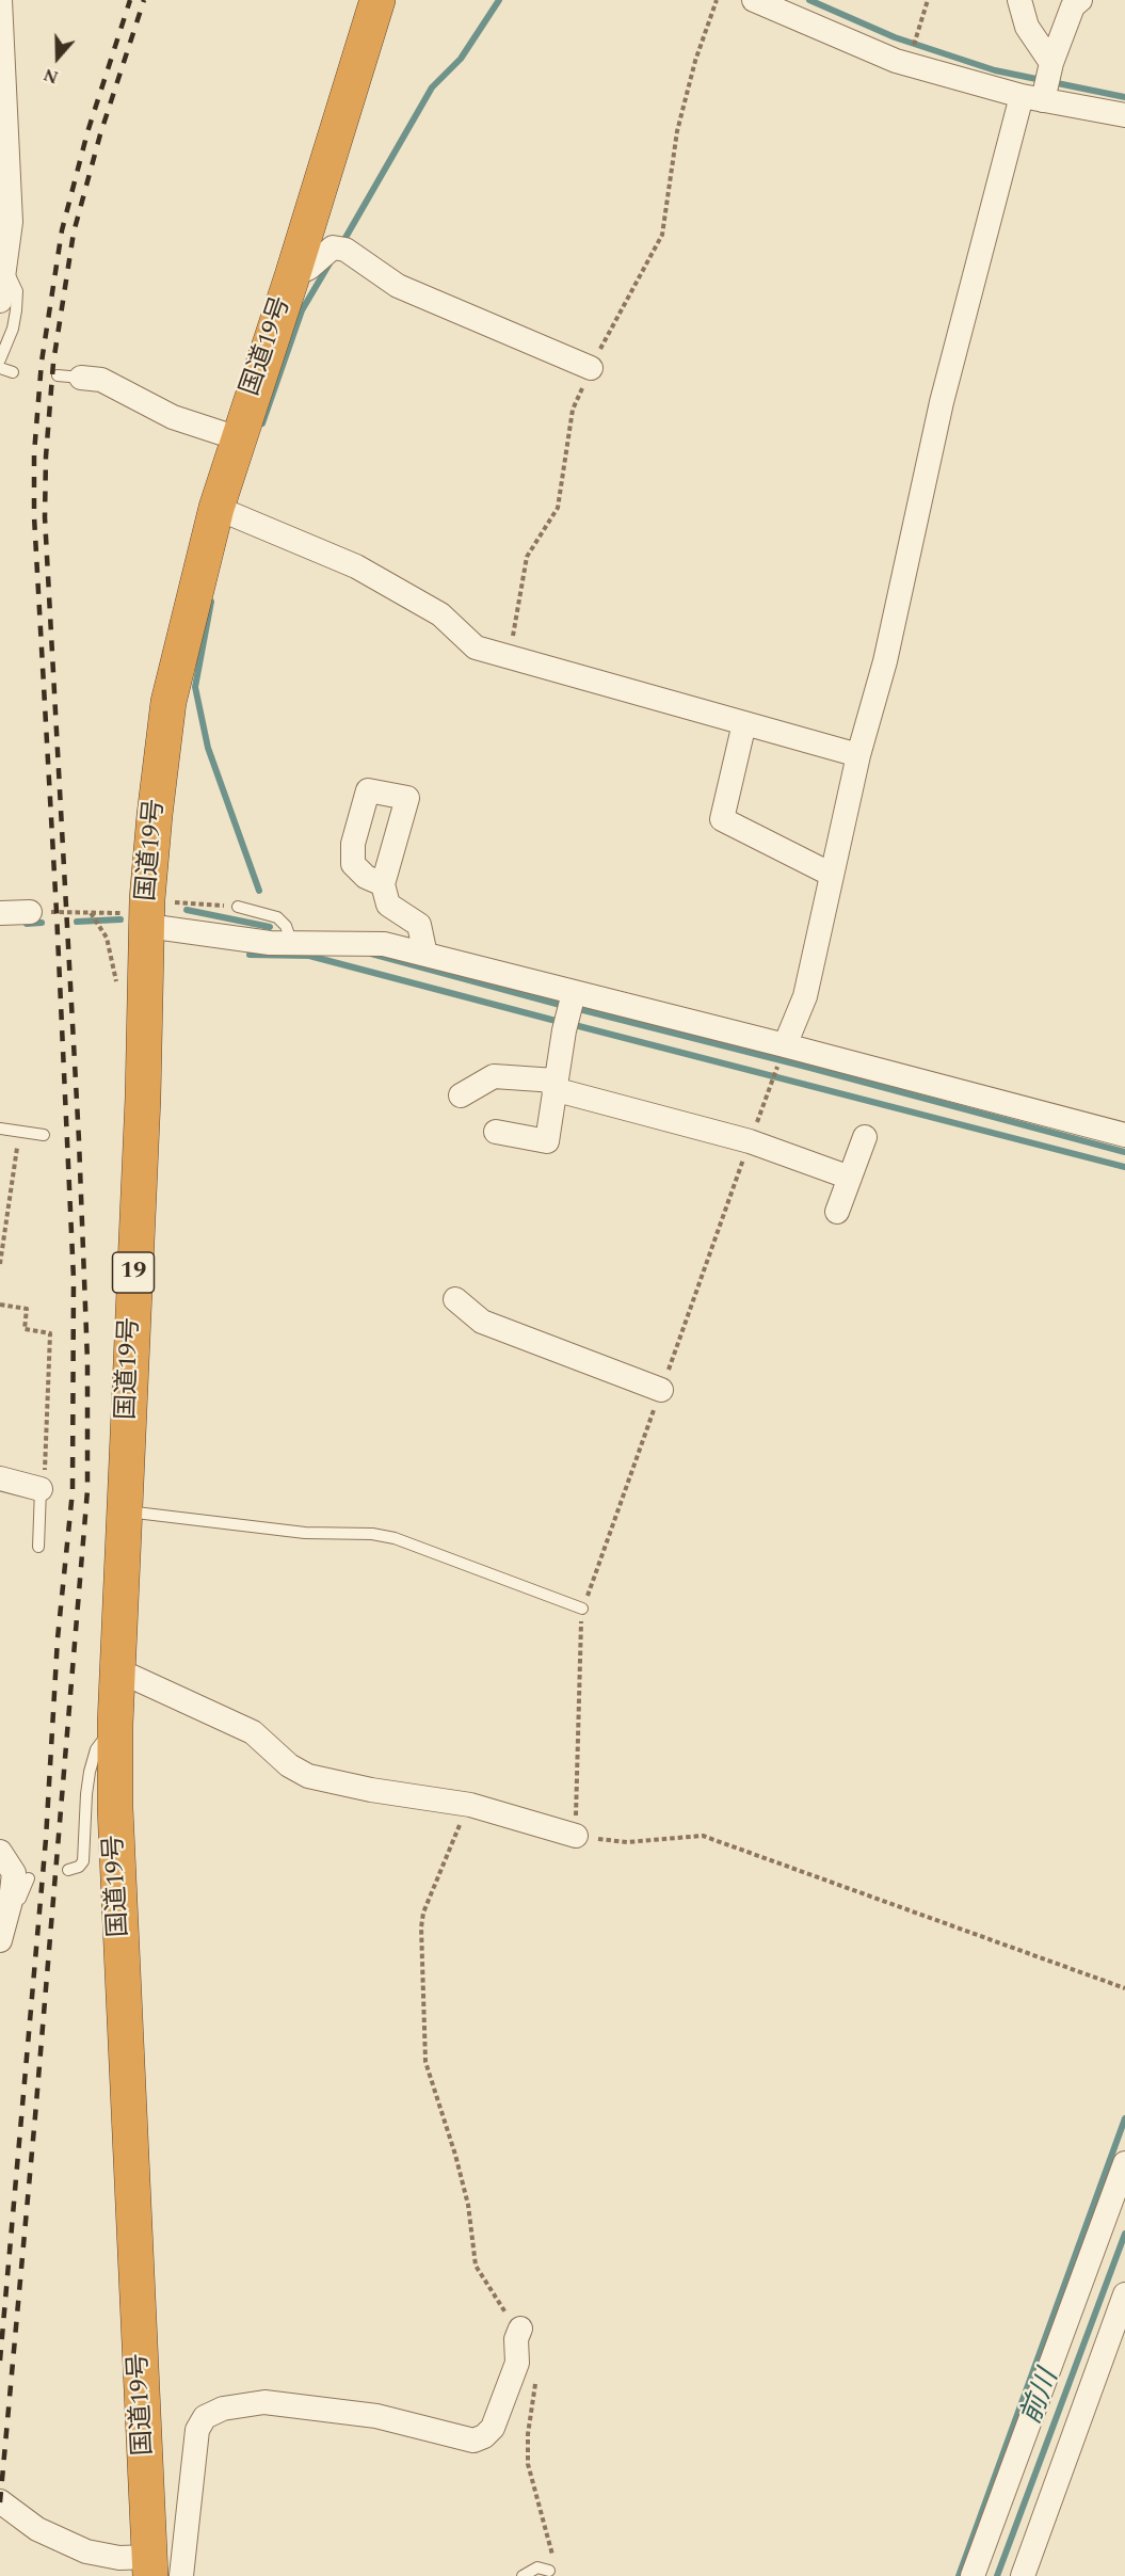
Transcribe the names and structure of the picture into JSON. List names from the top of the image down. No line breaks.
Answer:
{"streets":{"highway":["国道19号","19"]},"water":["前川"],"north":"bottom"}
